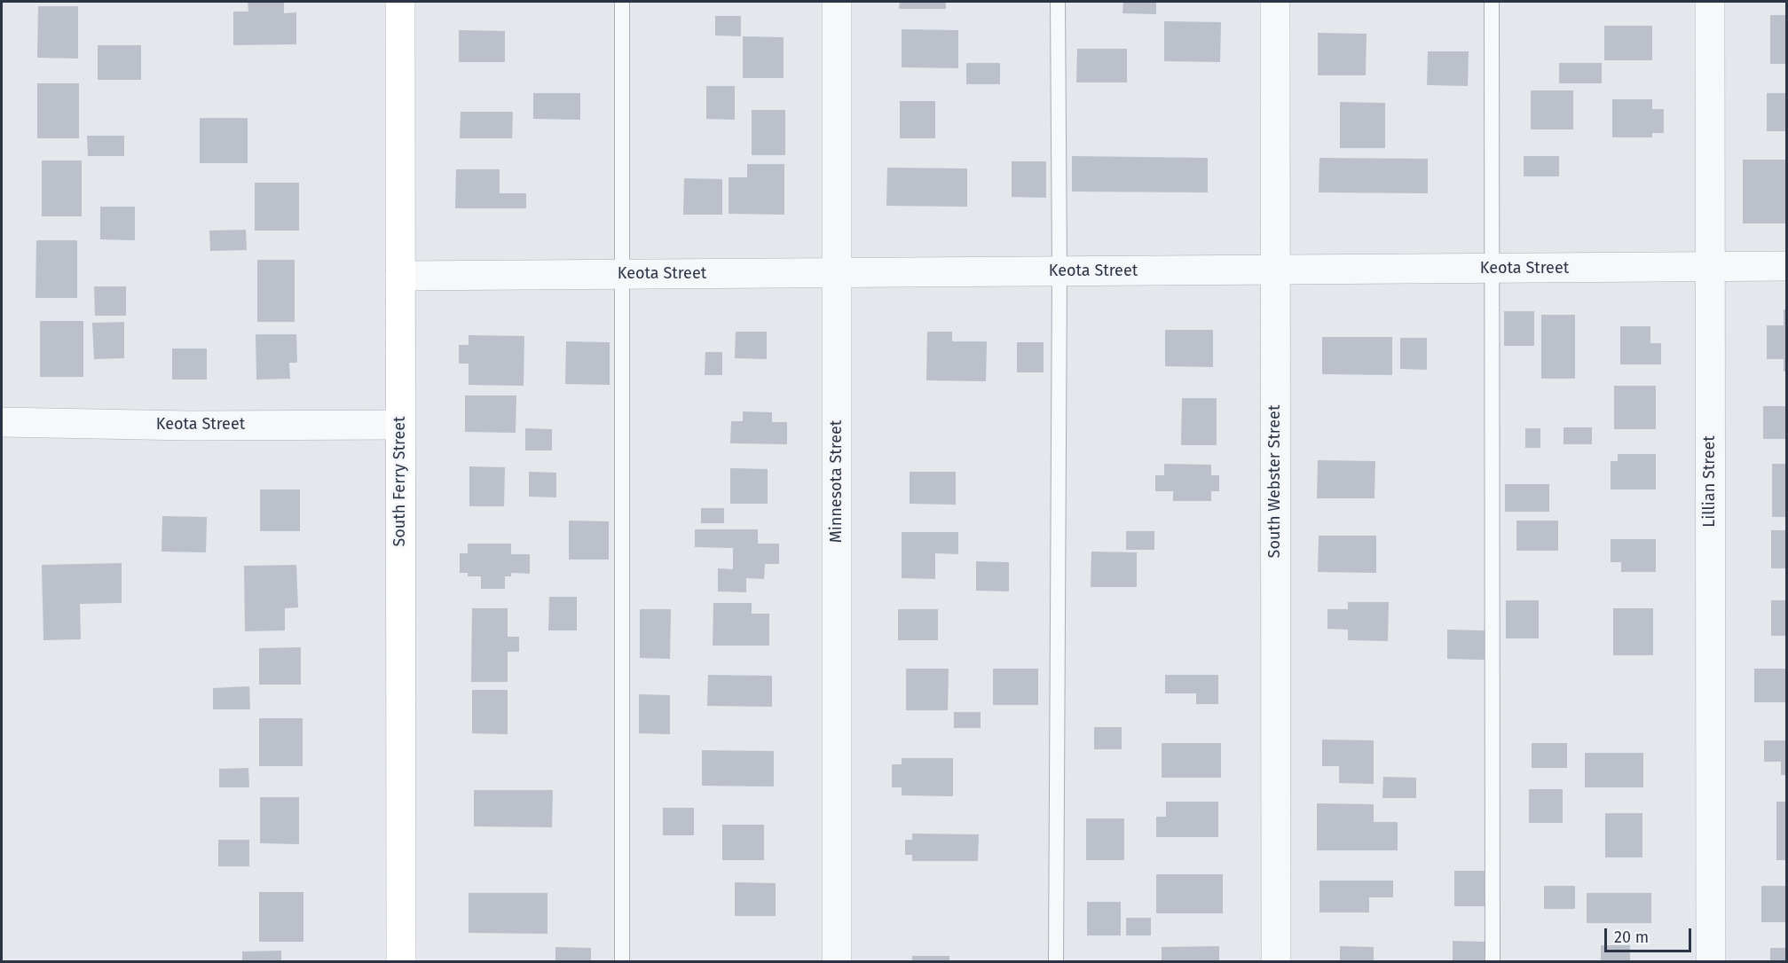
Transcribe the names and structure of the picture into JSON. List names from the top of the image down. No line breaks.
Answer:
{"streets":{"street":["Keota Street","South Ferry Street","Minnesota Street","South Webster Street","Lillian Street"]},"crossings":[["Keota Street","South Ferry Street"],["Keota Street","Minnesota Street"],["Keota Street","South Webster Street"],["Keota Street","Lillian Street"]],"scale_bar":"20 m"}
